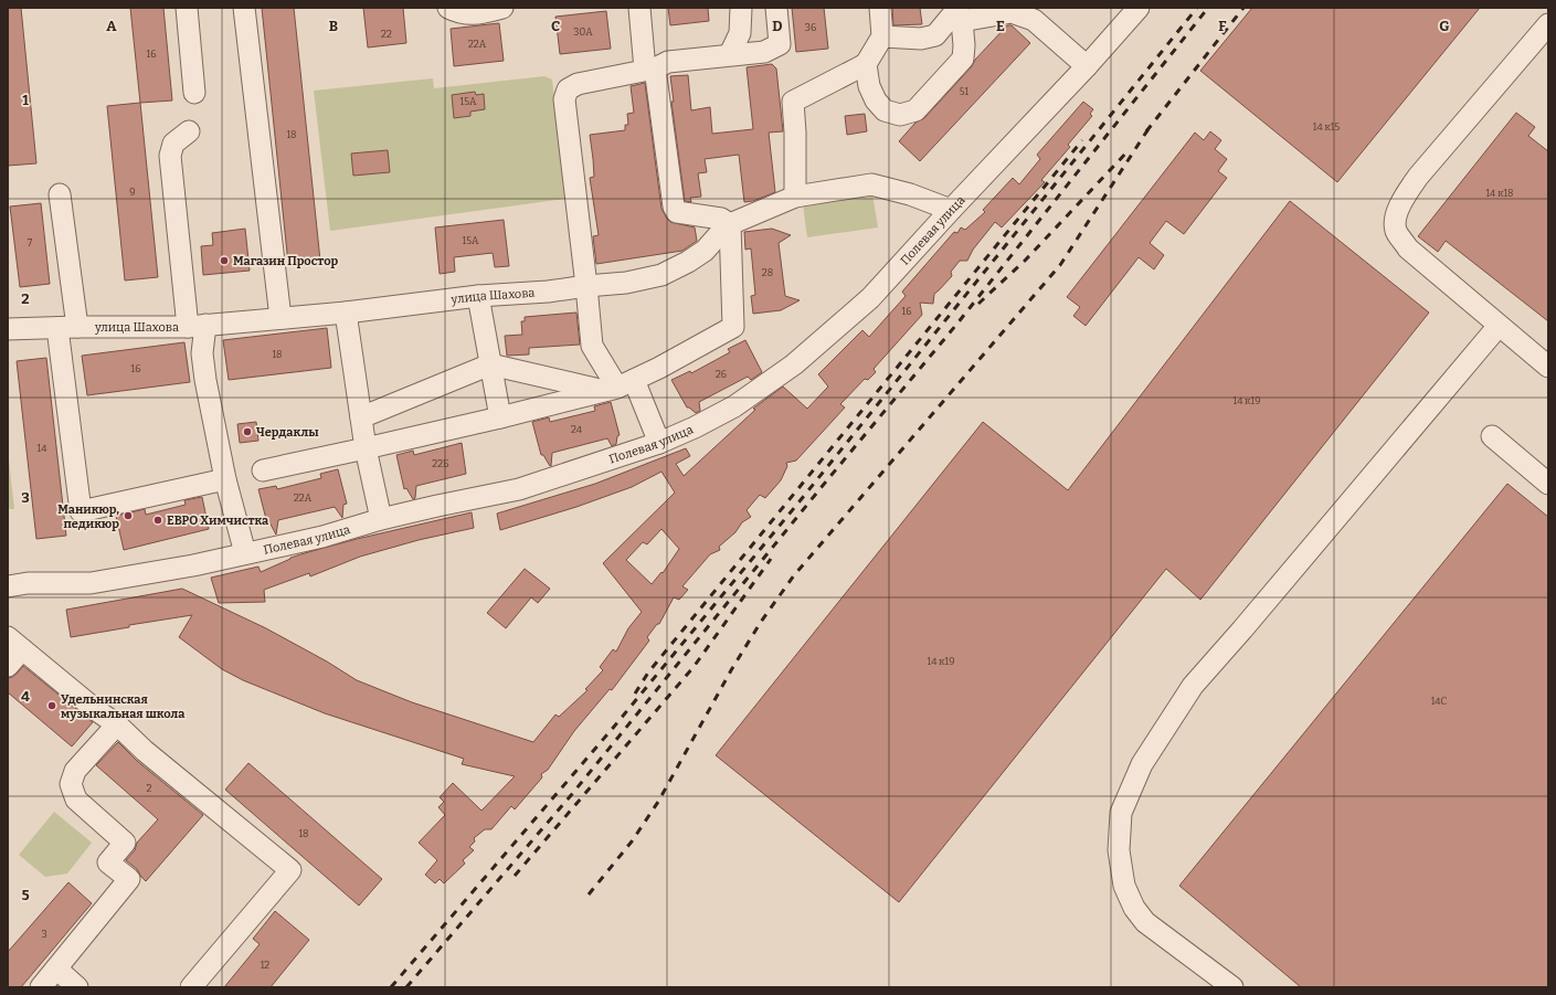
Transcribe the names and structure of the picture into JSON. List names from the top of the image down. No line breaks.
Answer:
{"streets":{"street":["Полевая улица","улица Шахова"]},"crossings":[["Полевая улица","улица Шахова"]],"places":["Магазин Простор","Чердаклы","Маникюр, педикюр","ЕВРО Химчистка","Удельнинская музыкальная школа"],"house_numbers":["36","30А","22","22А","16","51","15А","14 к15","18","9","14 к18","15А","7","28","16","18","16","26","14 к19","24","14","22Б","22А","14 к19","14С","2","18","3","12"],"grid":{"columns":["A","B","C","D","E","F","G"],"rows":["1","2","3","4","5"]}}
